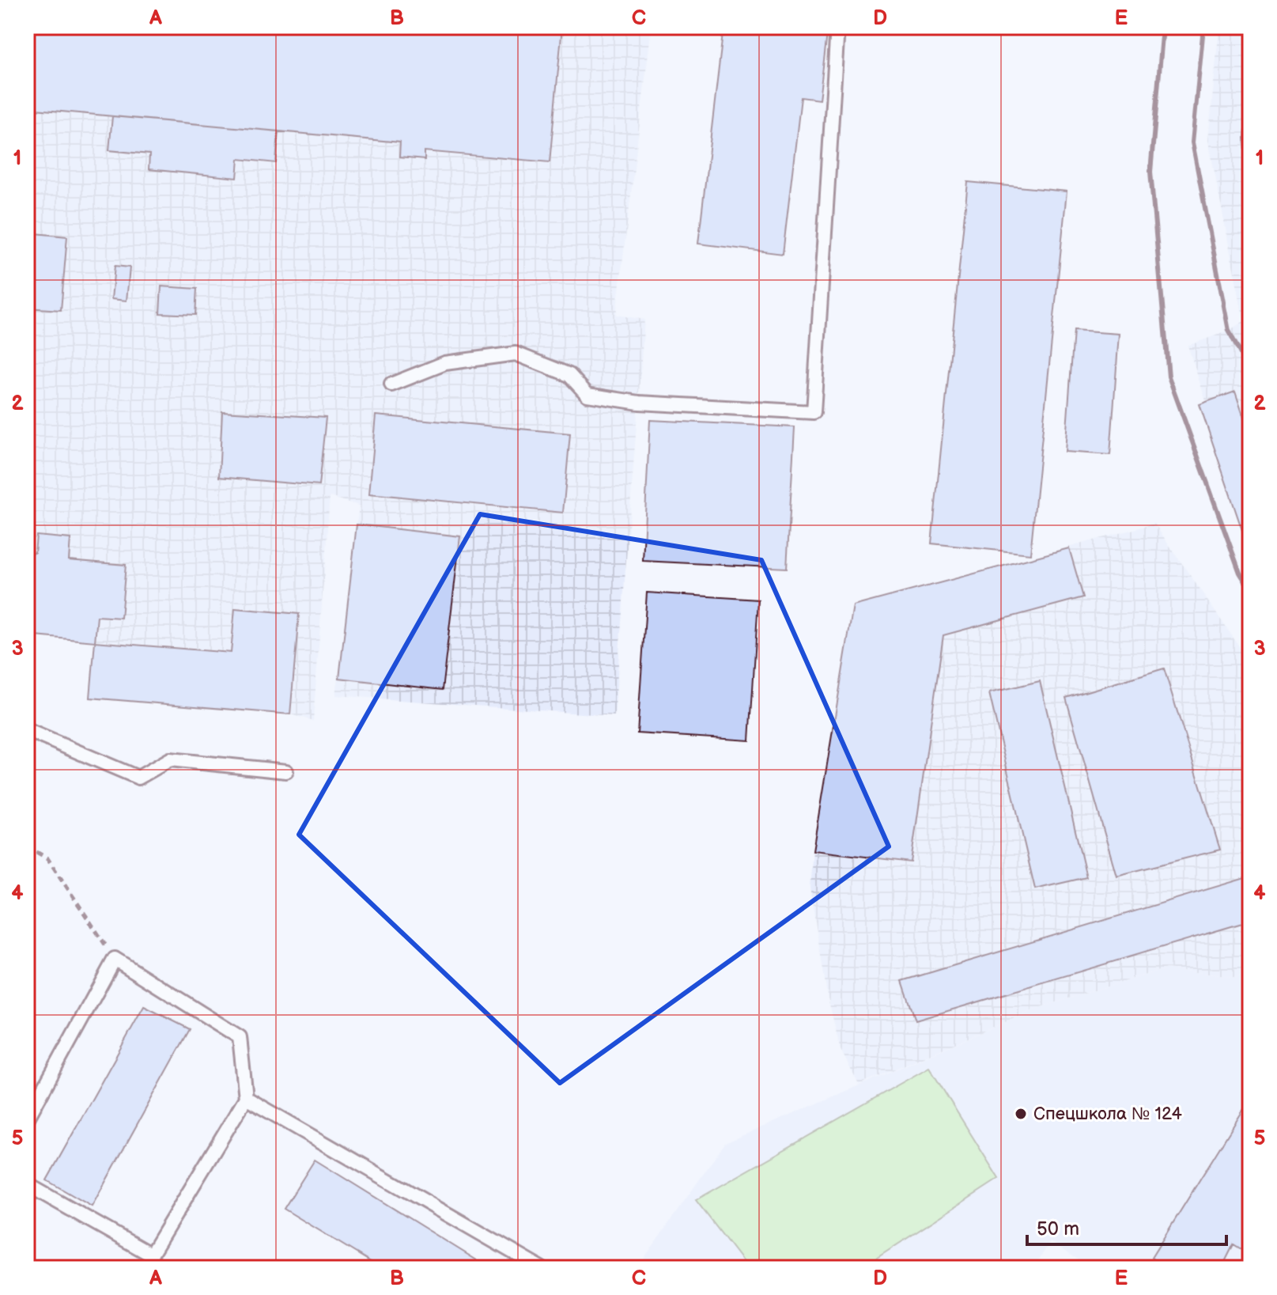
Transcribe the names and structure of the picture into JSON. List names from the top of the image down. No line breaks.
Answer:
{"places":["Спецшкола № 124"],"scale_bar":"50 m","grid":{"columns":["A","B","C","D","E"],"rows":["1","2","3","4","5"]}}
